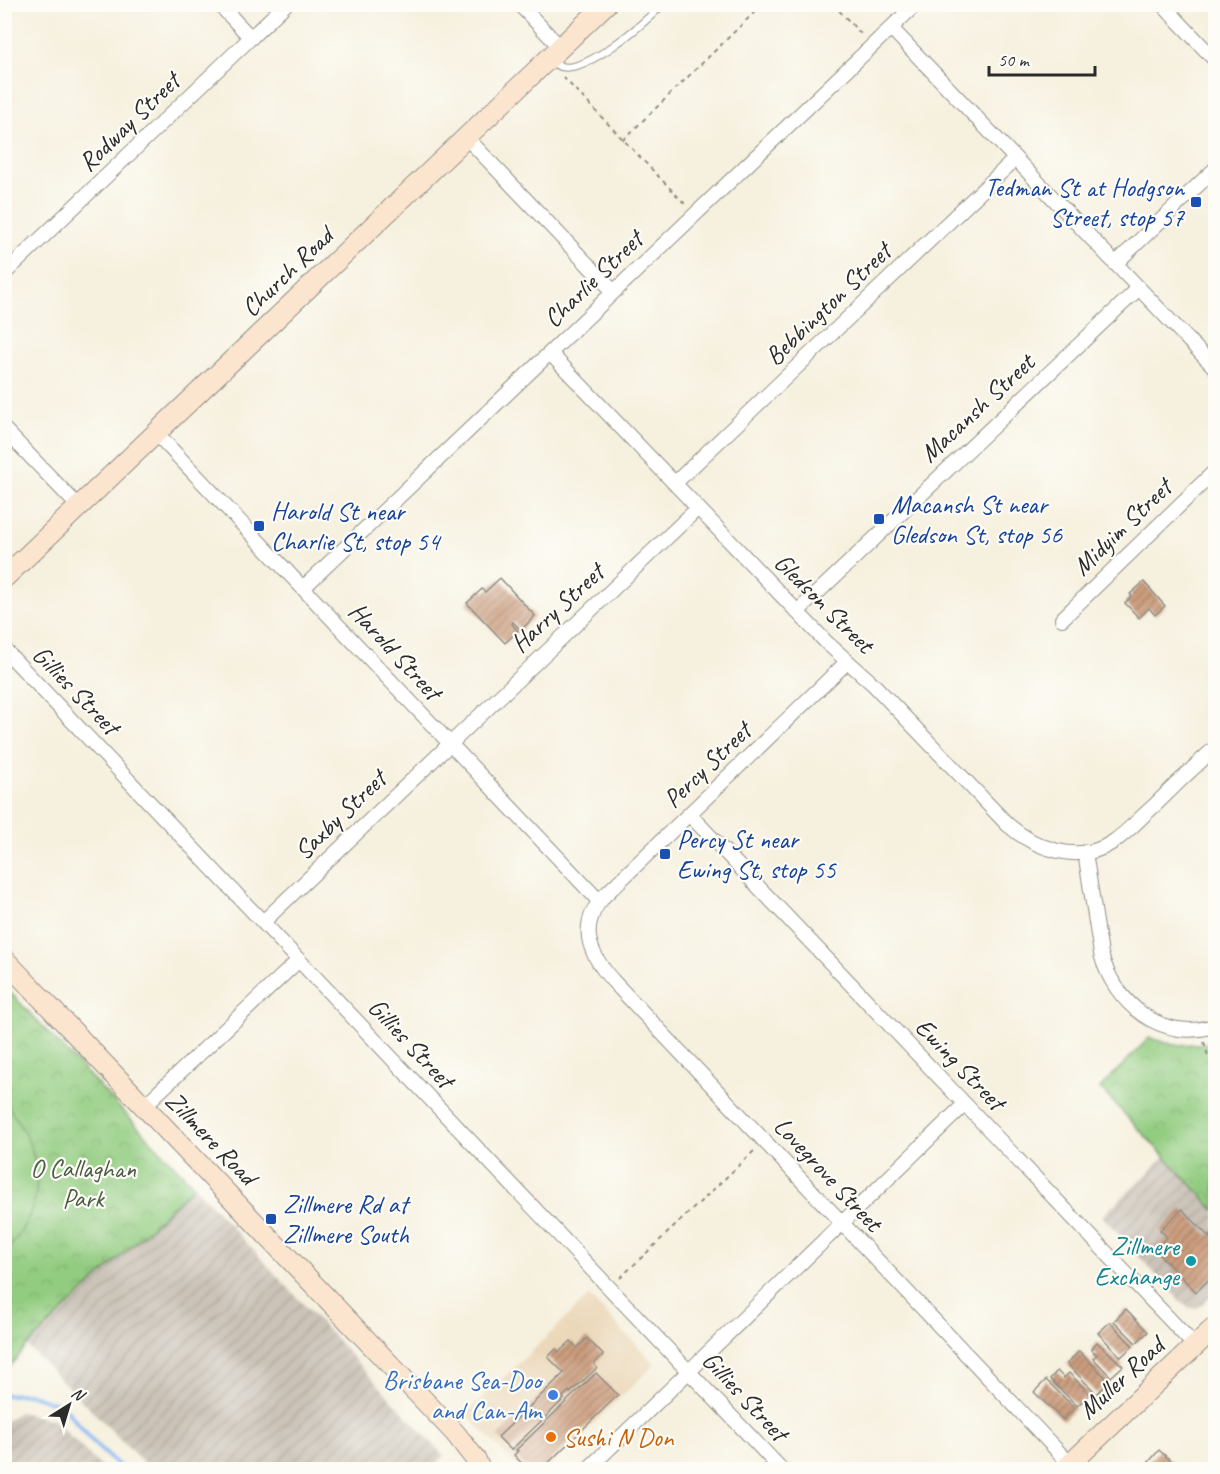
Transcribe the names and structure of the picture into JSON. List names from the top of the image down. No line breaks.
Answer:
{"streets":{"street":["Rodway Street","Church Road","Charlie Street","Bebbington Street","Macansh Street","Midyim Street","Gledson Street","Harry Street","Harold Street","Gillies Street","Percy Street","Saxby Street","Ewing Street","Zillmere Road","Lovegrove Street","Muller Road"]},"crossings":[["Church Road","Harold Street"],["Charlie Street","Gledson Street"],["Charlie Street","Harold Street"],["Bebbington Street","Gledson Street"],["Macansh Street","Gledson Street"],["Gledson Street","Harry Street"],["Gledson Street","Percy Street"],["Harry Street","Harold Street"],["Harry Street","Saxby Street"],["Harold Street","Percy Street"],["Harold Street","Saxby Street"],["Harold Street","Lovegrove Street"],["Gillies Street","Saxby Street"],["Percy Street","Ewing Street"],["Percy Street","Lovegrove Street"],["Ewing Street","Muller Road"],["Lovegrove Street","Muller Road"]],"parks":["O Callaghan Park"],"places":{"transit":["Tedman St at Hodgson Street, stop 57","Macansh St near Gledson St, stop 56","Harold St near Charlie St, stop 54","Percy St near Ewing St, stop 55","Zillmere Rd at Zillmere South"],"other":["Zillmere Exchange","Brisbane Sea-Doo and Can-Am","Sushi N Don"]},"scale_bar":"50 m","north":"top right"}
